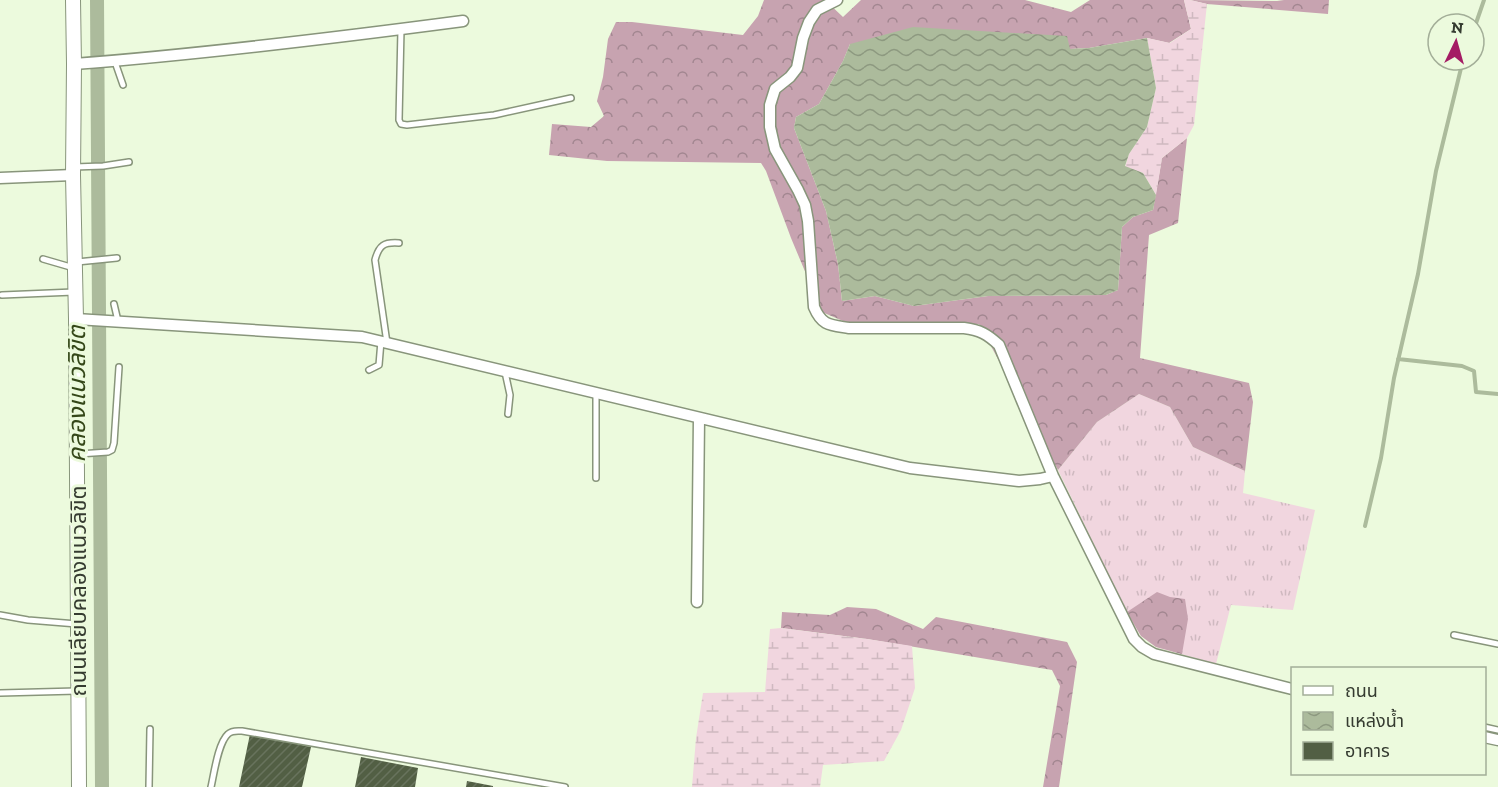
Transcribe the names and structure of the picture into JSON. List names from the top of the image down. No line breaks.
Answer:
{"streets":{"street":["ถนนเลียบคลองแนวลิขิต"]},"water":["คลองแนวลิขิต"],"legend":["ถนน","แหล่งน้ำ","อาคาร"],"north":"top"}
